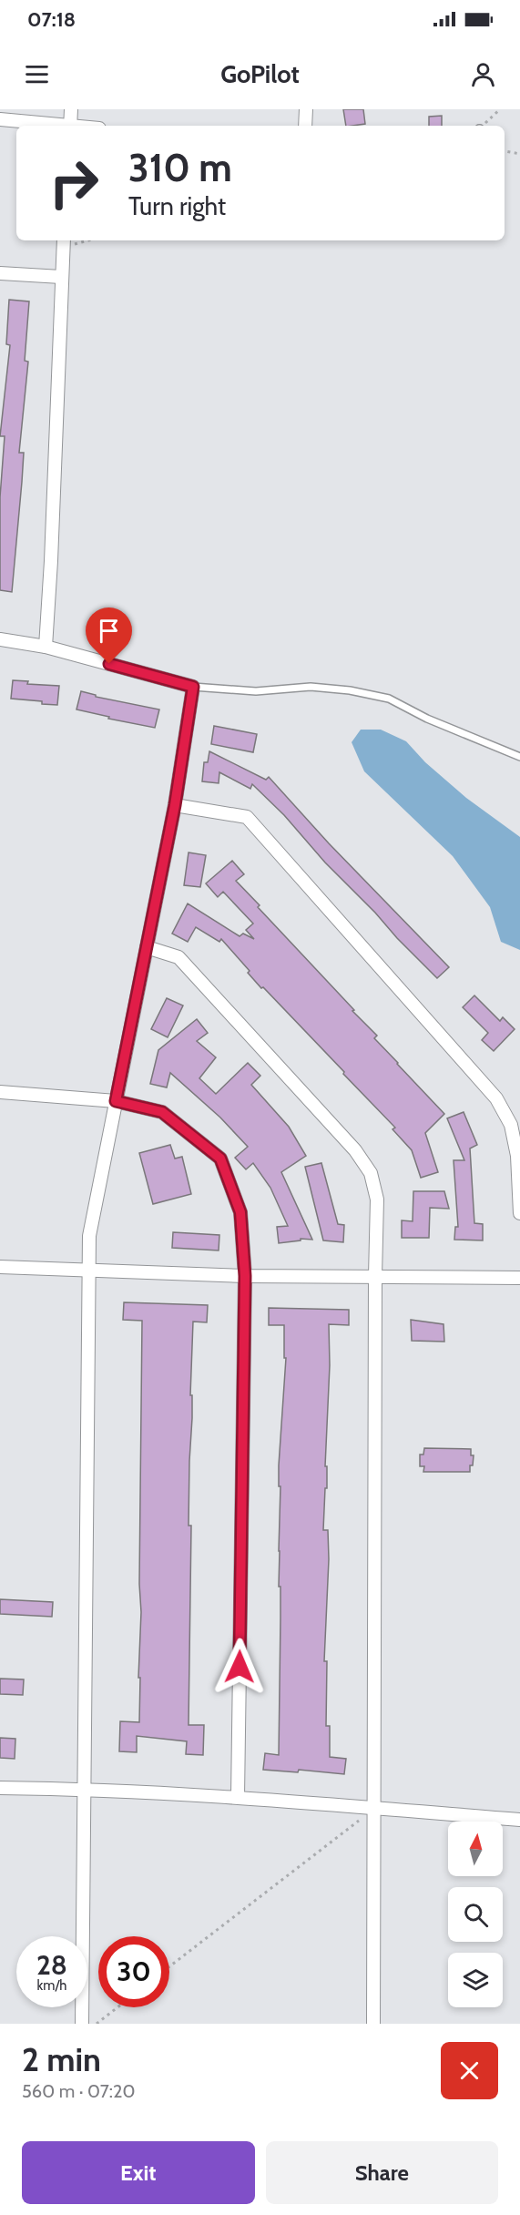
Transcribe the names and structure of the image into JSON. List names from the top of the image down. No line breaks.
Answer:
{"north":"top","page":{"status":"07:18","header":"GoPilot","turn":["310 m","Turn right"],"speed":"28 km/h","limit":"30","heading":["2 min","560 m · 07:20"],"buttons":["Exit","Share"]}}
